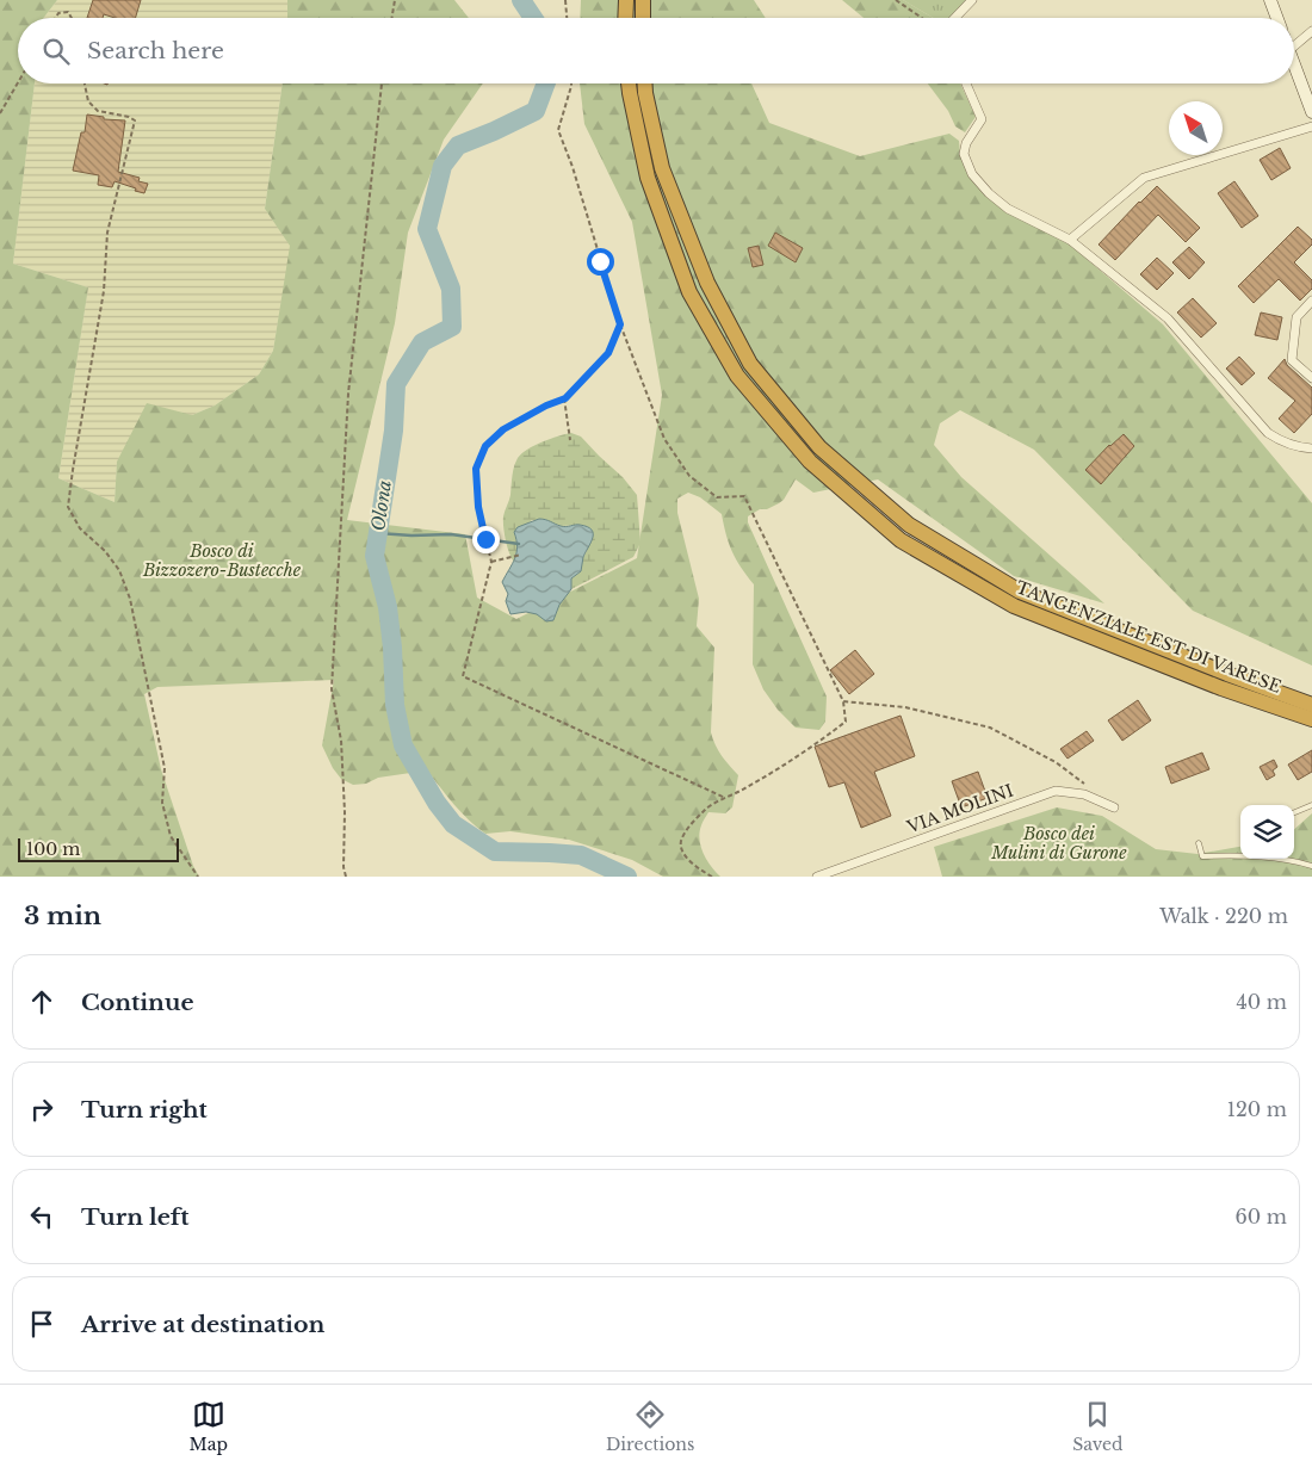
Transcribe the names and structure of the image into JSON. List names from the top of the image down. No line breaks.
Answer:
{"streets":{"highway":["TANGENZIALE EST DI VARESE"],"street":["VIA MOLINI"]},"water":["Olona"],"parks":["Bosco di Bizzozero-Bustecche","Bosco dei Mulini di Gurone"],"scale_bar":"100 m","north":"top left","page":{"search":"Search here","scale":"100 m","heading":["3 min","Walk · 220 m"],"list":[["Continue","40 m"],["Turn right","120 m"],["Turn left","60 m"],"Arrive at destination"],"nav":["Map","Directions","Saved"]}}
